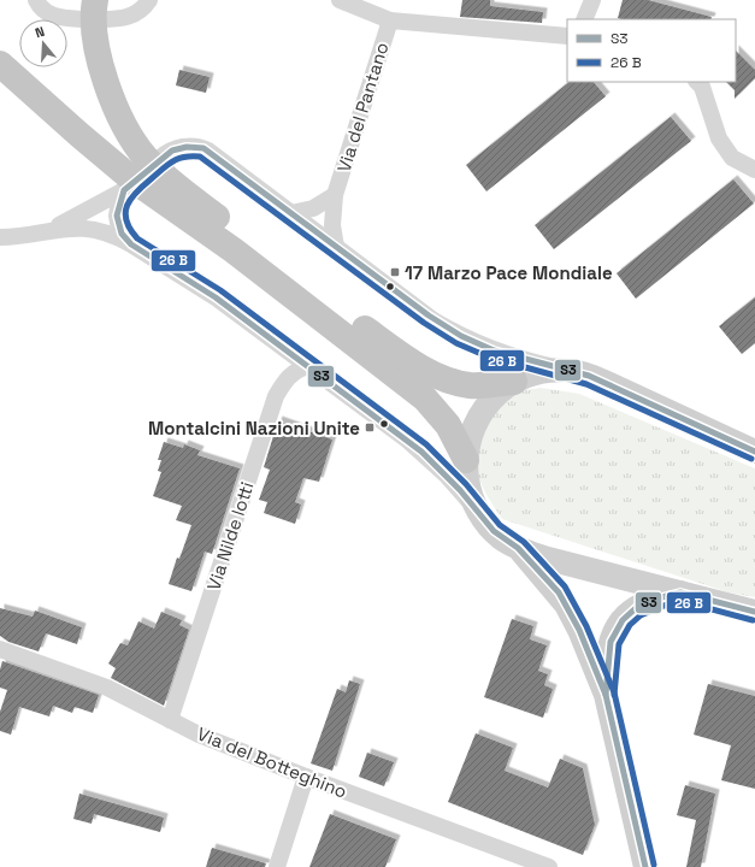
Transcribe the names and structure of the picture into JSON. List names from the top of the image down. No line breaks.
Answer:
{"streets":{"street":["Via del Pantano","Via Nilde Iotti","Via del Botteghino"]},"crossings":[["Via Nilde Iotti","Via del Botteghino"]],"places":{"transit":["17 Marzo Pace Mondiale","Montalcini Nazioni Unite"]},"lines":["transit line S3"],"legend":["S3","26 B"],"north":"top"}
